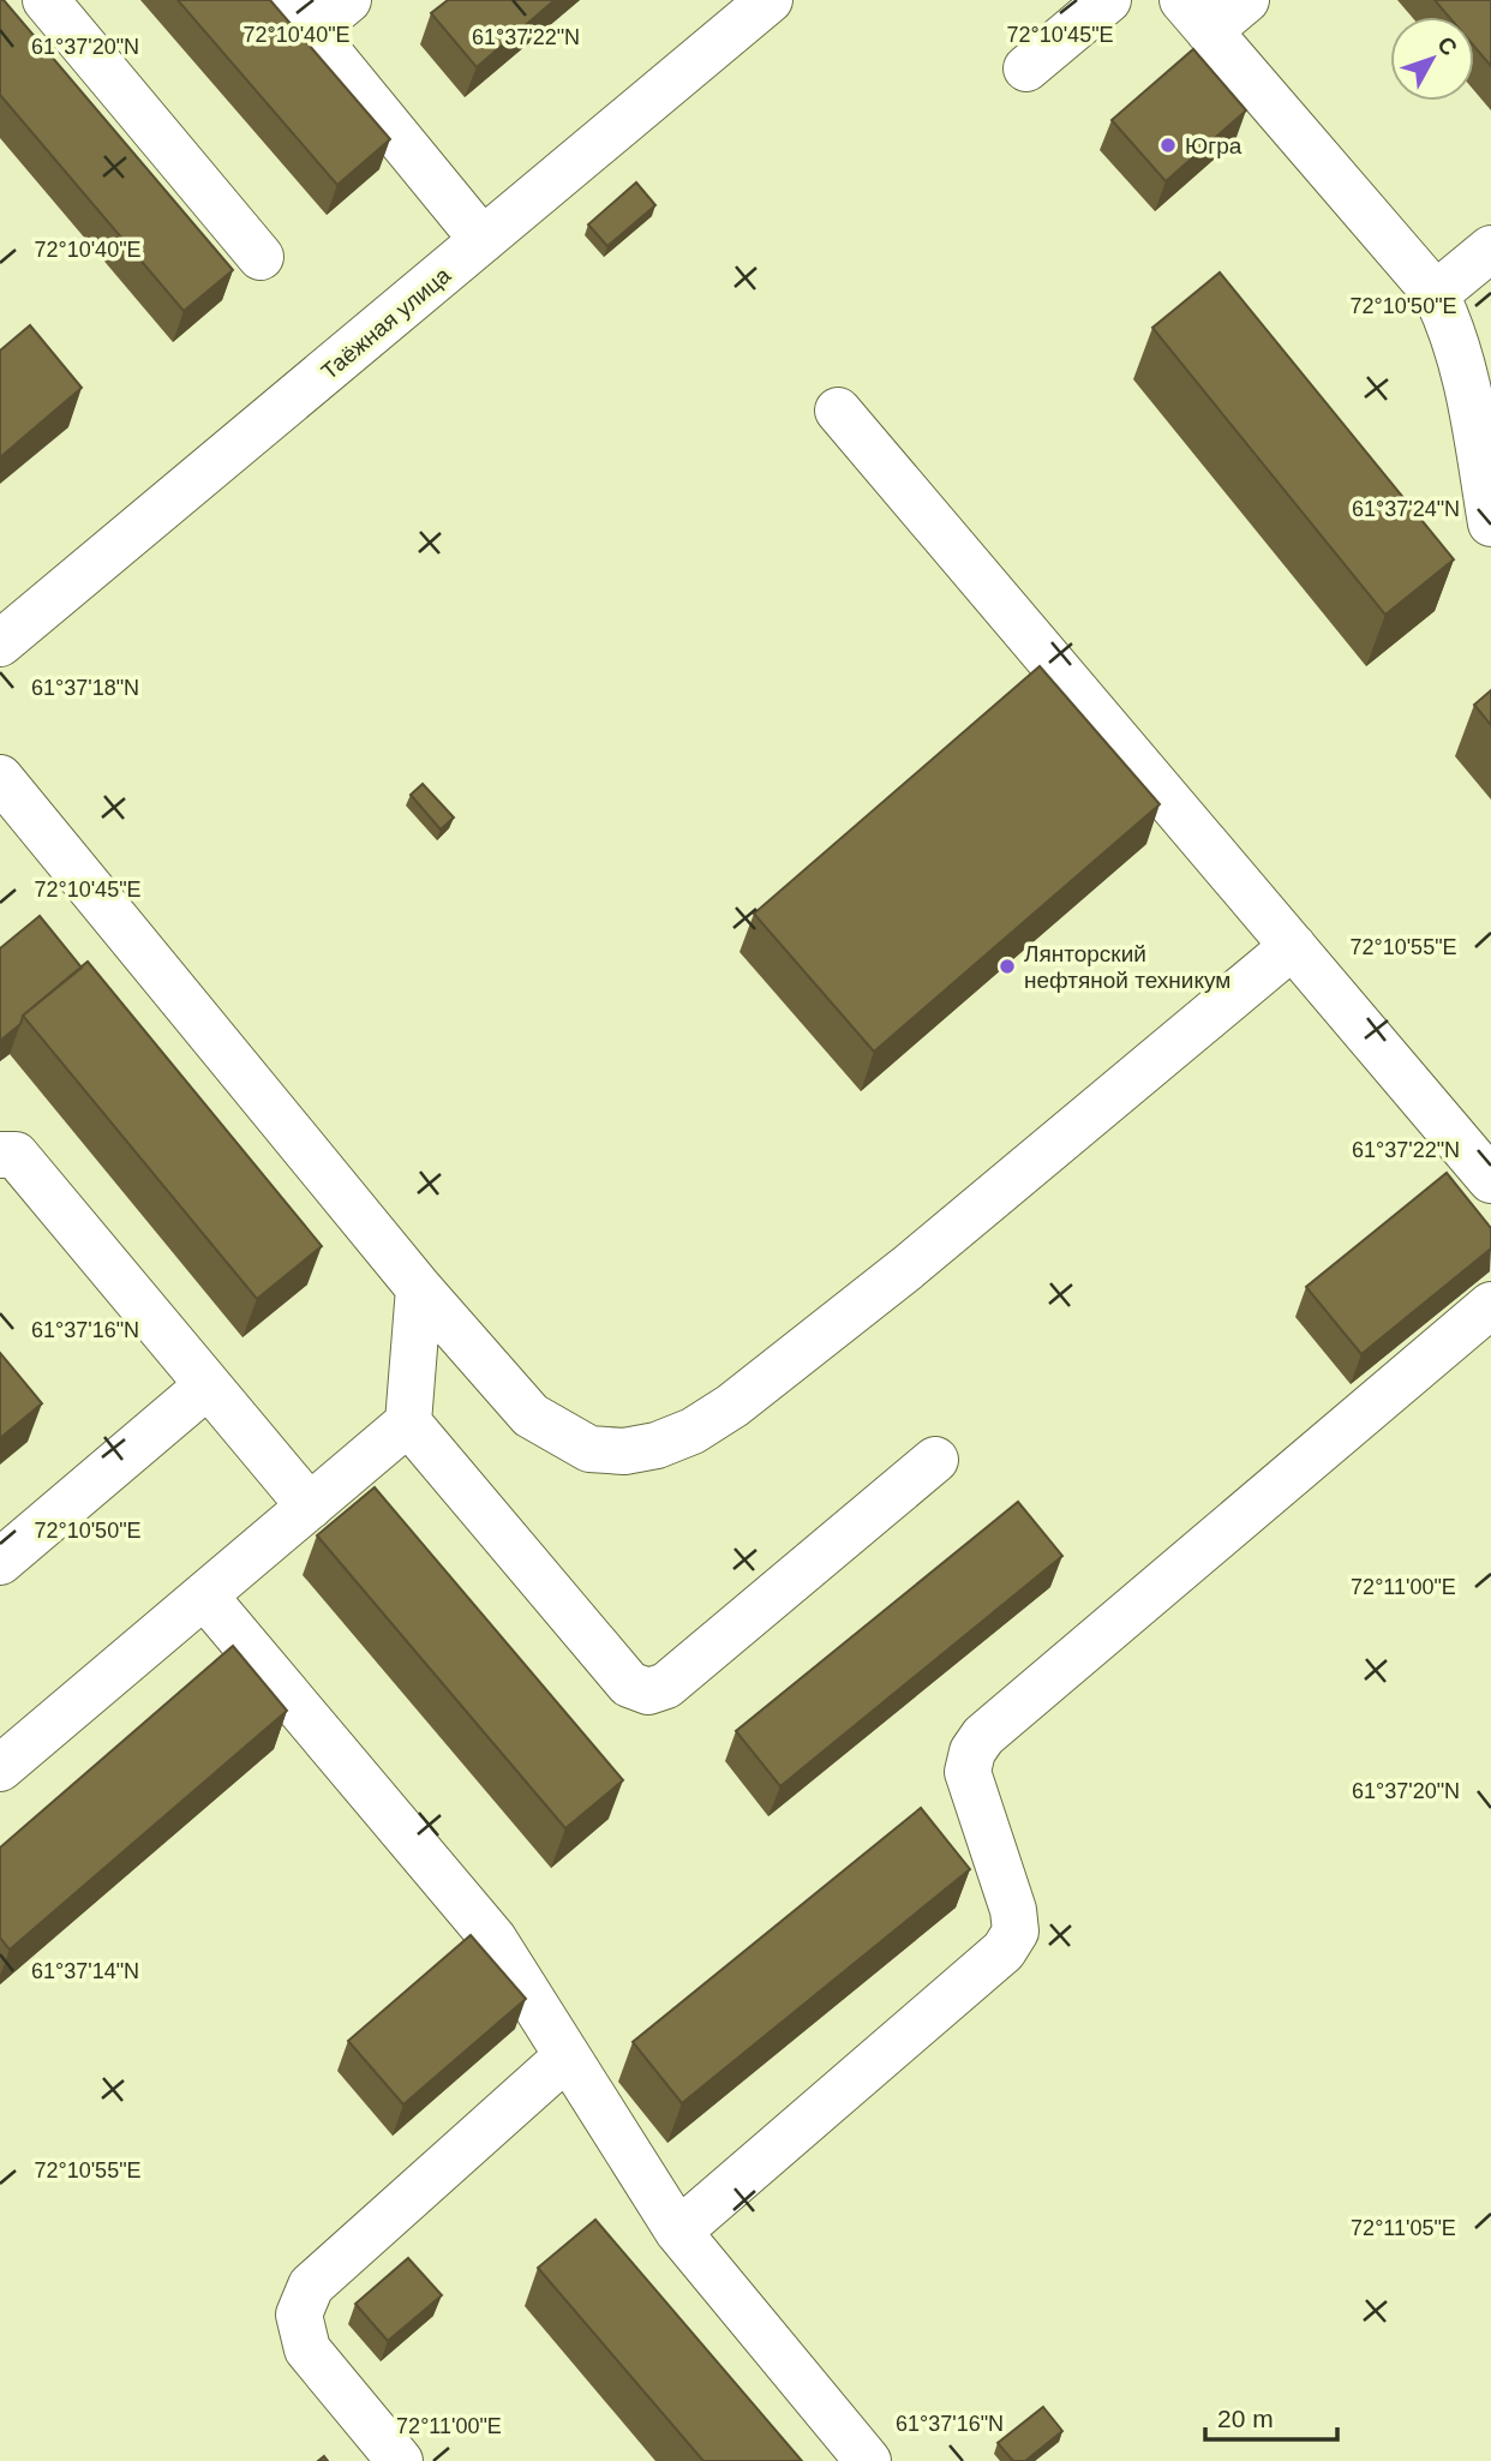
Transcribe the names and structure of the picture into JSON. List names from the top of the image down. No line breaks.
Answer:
{"streets":{"street":["Таёжная улица"]},"places":["Югра","Лянторский нефтяной техникум"],"scale_bar":"20 m","north":"top right","coordinates":["72°10'40\"E","72°10'45\"E","61°37'22\"N","61°37'20\"N","72°10'50\"E","61°37'24\"N","61°37'18\"N","72°10'55\"E","61°37'16\"N","72°11'00\"E","61°37'14\"N","72°11'05\"E"]}
